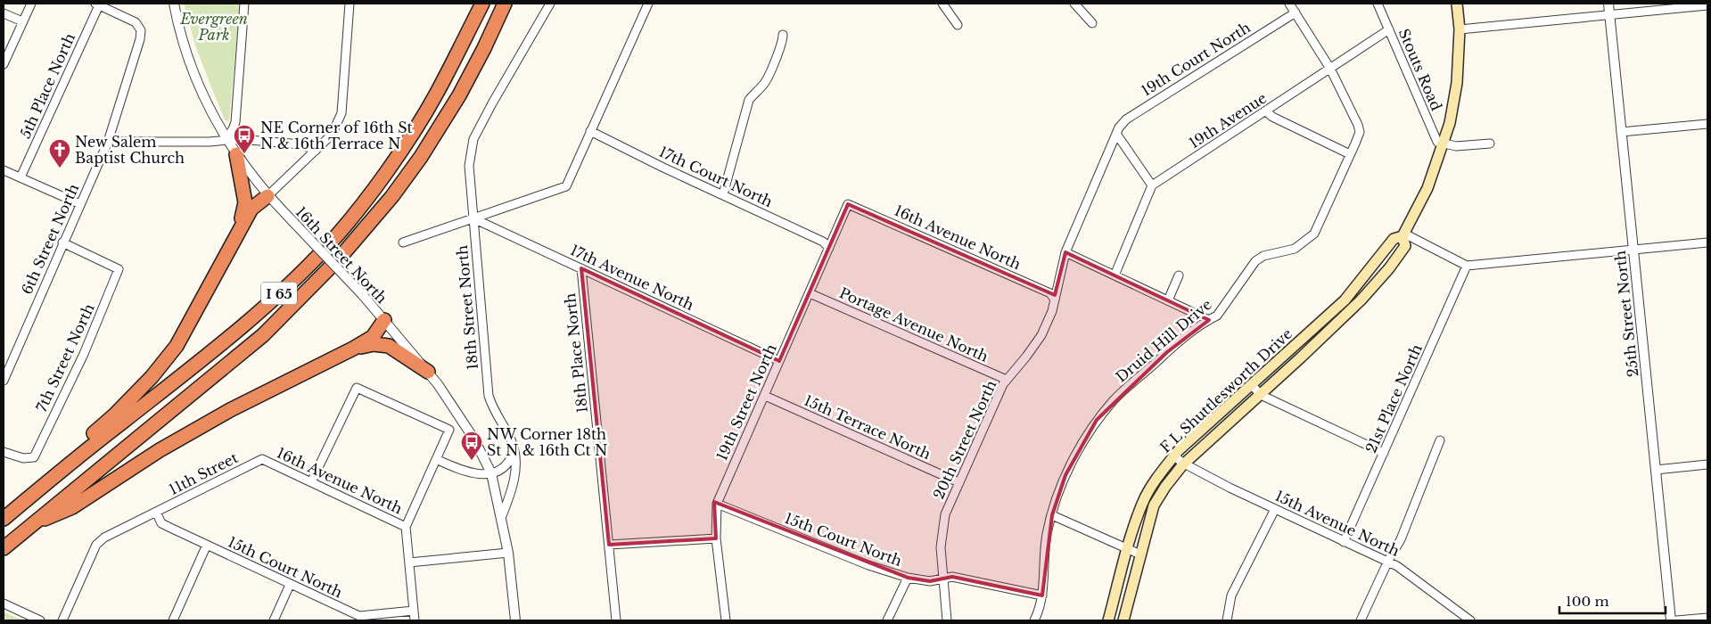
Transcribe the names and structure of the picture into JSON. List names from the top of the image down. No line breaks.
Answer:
{"streets":{"highway":["I 65"],"main road":["F L Shuttlesworth Drive"],"street":["19th Court North","Stouts Road","5th Place North","19th Avenue","17th Court North","16th Avenue North","6th Street North","16th Street North","17th Avenue North","18th Street North","25th Street North","Portage Avenue North","Druid Hill Drive","18th Place North","7th Street North","21st Place North","19th Street North","15th Terrace North","20th Street North","11th Street","15th Avenue North","15th Court North"]},"crossings":[["19th Court North","Druid Hill Drive"],["19th Court North","20th Street North"],["Stouts Road","F L Shuttlesworth Drive"],["5th Place North","6th Street North"],["19th Avenue","Druid Hill Drive"],["17th Court North","19th Street North"],["16th Avenue North","19th Street North"],["16th Avenue North","20th Street North"],["16th Avenue North","11th Street"],["6th Street North","7th Street North"],["16th Street North","18th Street North"],["17th Avenue North","18th Street North"],["17th Avenue North","18th Place North"],["17th Avenue North","19th Street North"],["Portage Avenue North","19th Street North"],["Portage Avenue North","20th Street North"],["Druid Hill Drive","15th Court North"],["F L Shuttlesworth Drive","15th Avenue North"],["21st Place North","15th Avenue North"],["19th Street North","15th Terrace North"],["19th Street North","15th Court North"],["15th Terrace North","20th Street North"],["20th Street North","15th Court North"],["11th Street","15th Court North"]],"parks":["Evergreen Park"],"places":{"bus stop":["NE Corner of 16th St N & 16th Terrace N","NW Corner 18th St N & 16th Ct N"],"church":["New Salem Baptist Church"]},"scale_bar":"100 m"}
